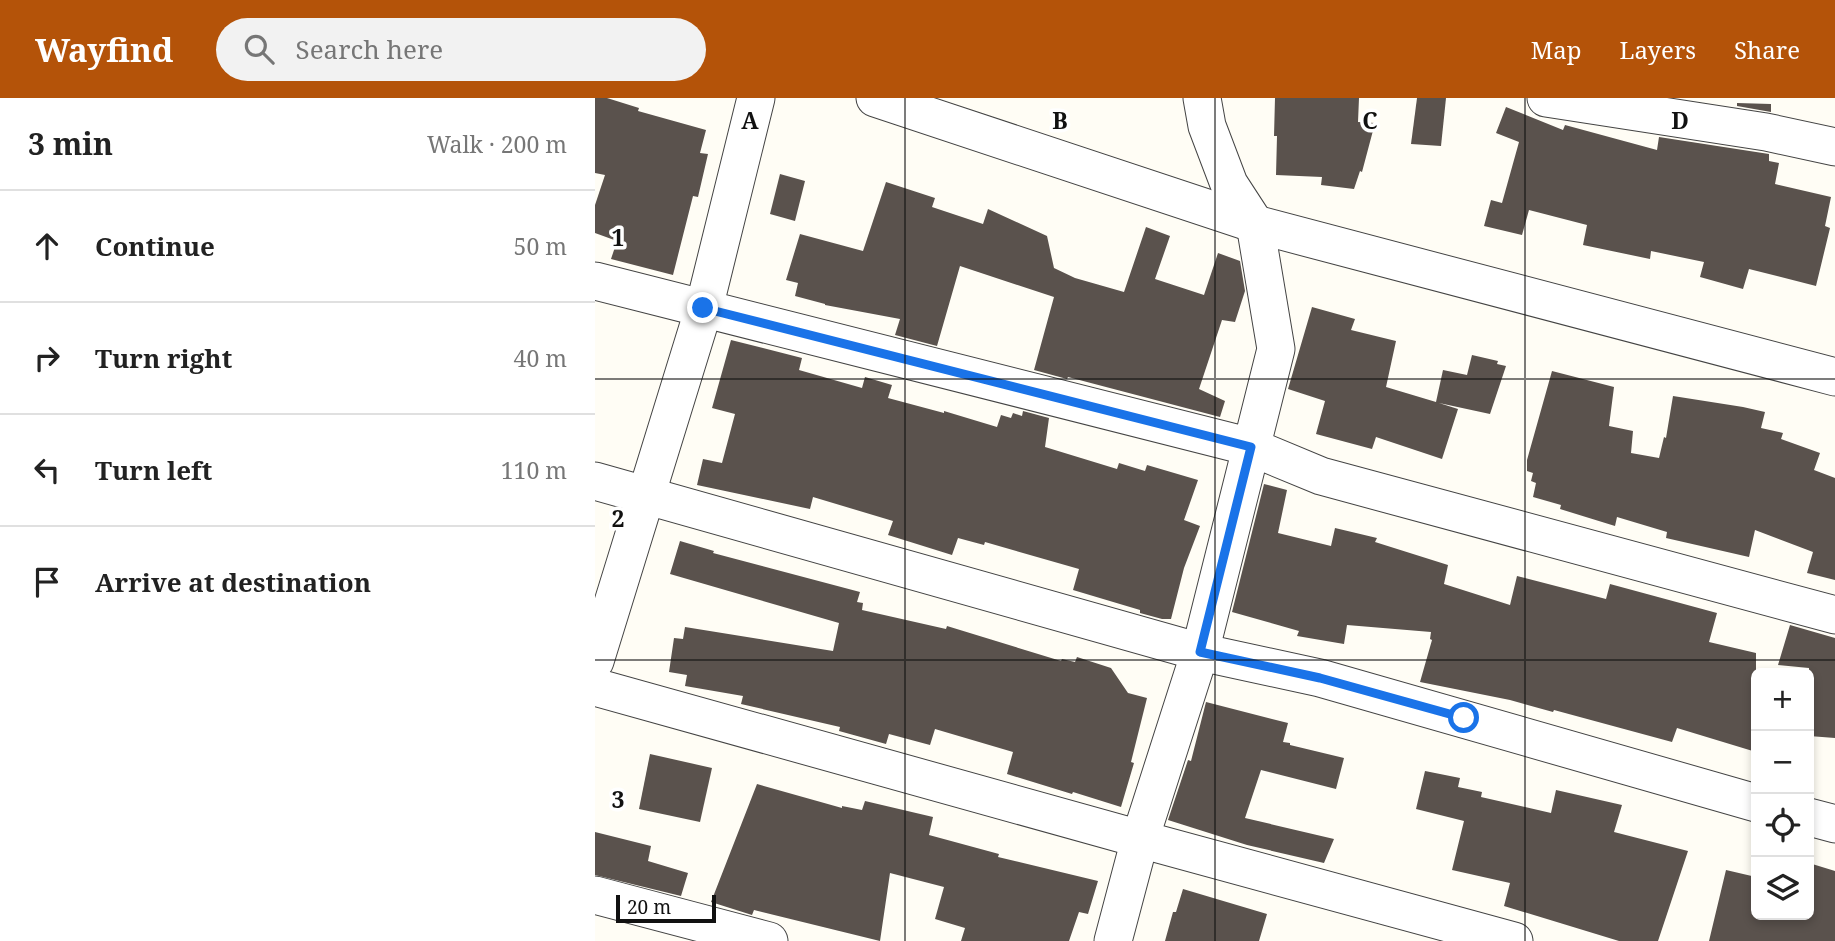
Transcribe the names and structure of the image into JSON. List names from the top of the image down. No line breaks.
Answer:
{"scale_bar":"20 m","page":{"header":"Wayfind","search":"Search here","nav":["Map","Layers","Share"],"heading":["3 min","Walk · 200 m"],"list":[["Continue","50 m"],["Turn right","40 m"],["Turn left","110 m"],"Arrive at destination"],"map_buttons":["+","−"],"scale":"20 m"},"grid":{"columns":["A","B","C","D"],"rows":["1","2","3"]}}
